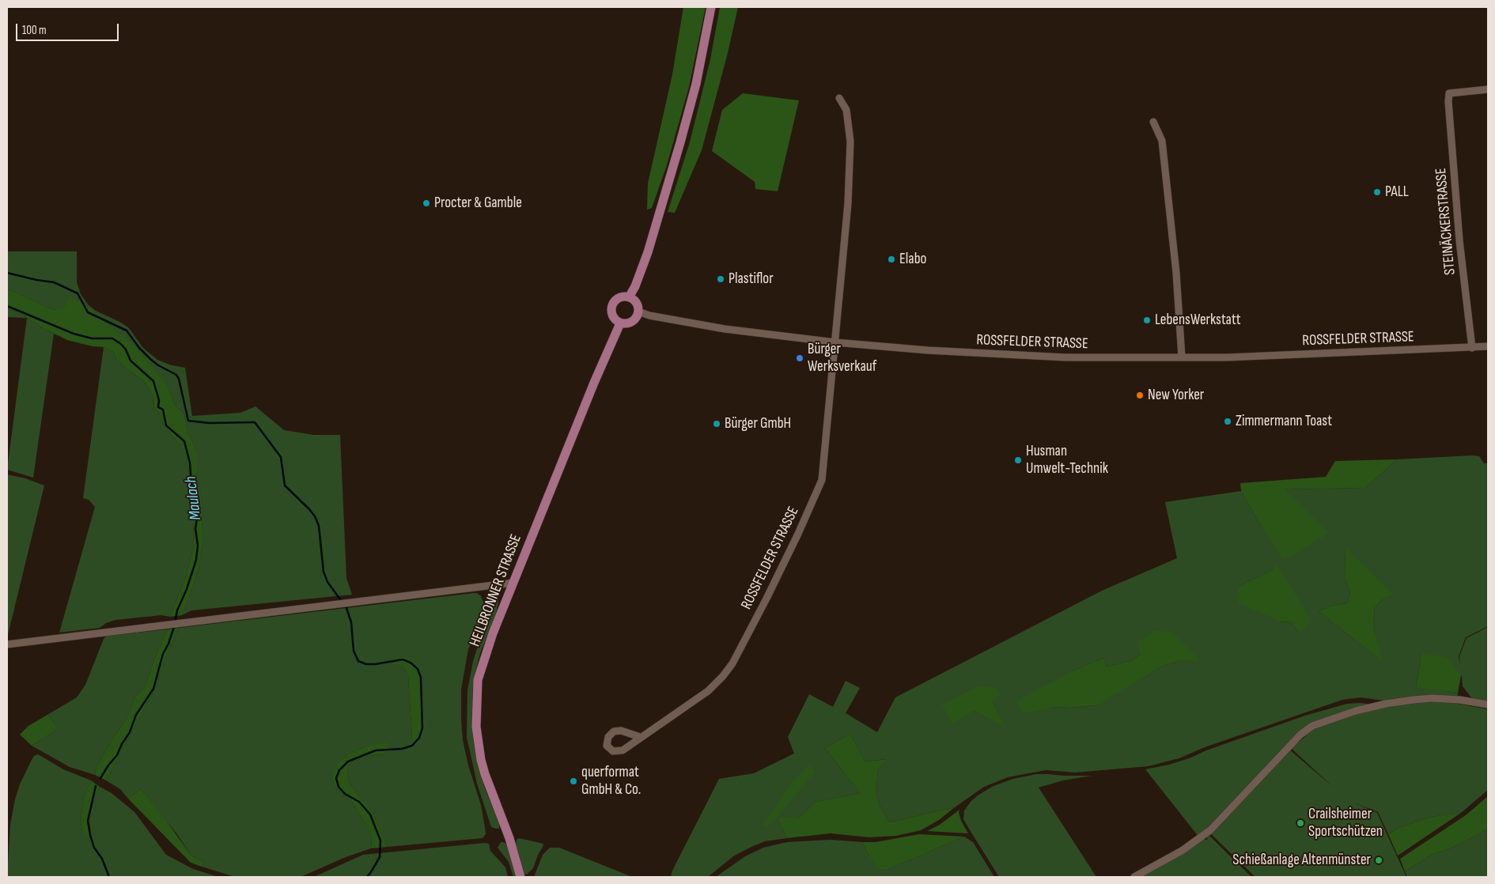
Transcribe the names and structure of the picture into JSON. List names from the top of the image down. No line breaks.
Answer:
{"streets":{"main road":["HEILBRONNER STRASSE"],"street":["STEINÄCKERSTRASSE","ROSSFELDER STRASSE"]},"crossings":[["STEINÄCKERSTRASSE","ROSSFELDER STRASSE"],["ROSSFELDER STRASSE","HEILBRONNER STRASSE"]],"water":["Maulach"],"places":["PALL","Procter & Gamble","Elabo","Plastiflor","LebensWerkstatt","Bürger Werksverkauf","New Yorker","Zimmermann Toast","Bürger GmbH","Husman Umwelt-Technik","querformat GmbH & Co.","Crailsheimer Sportschützen","Schießanlage Altenmünster"],"scale_bar":"100 m"}
